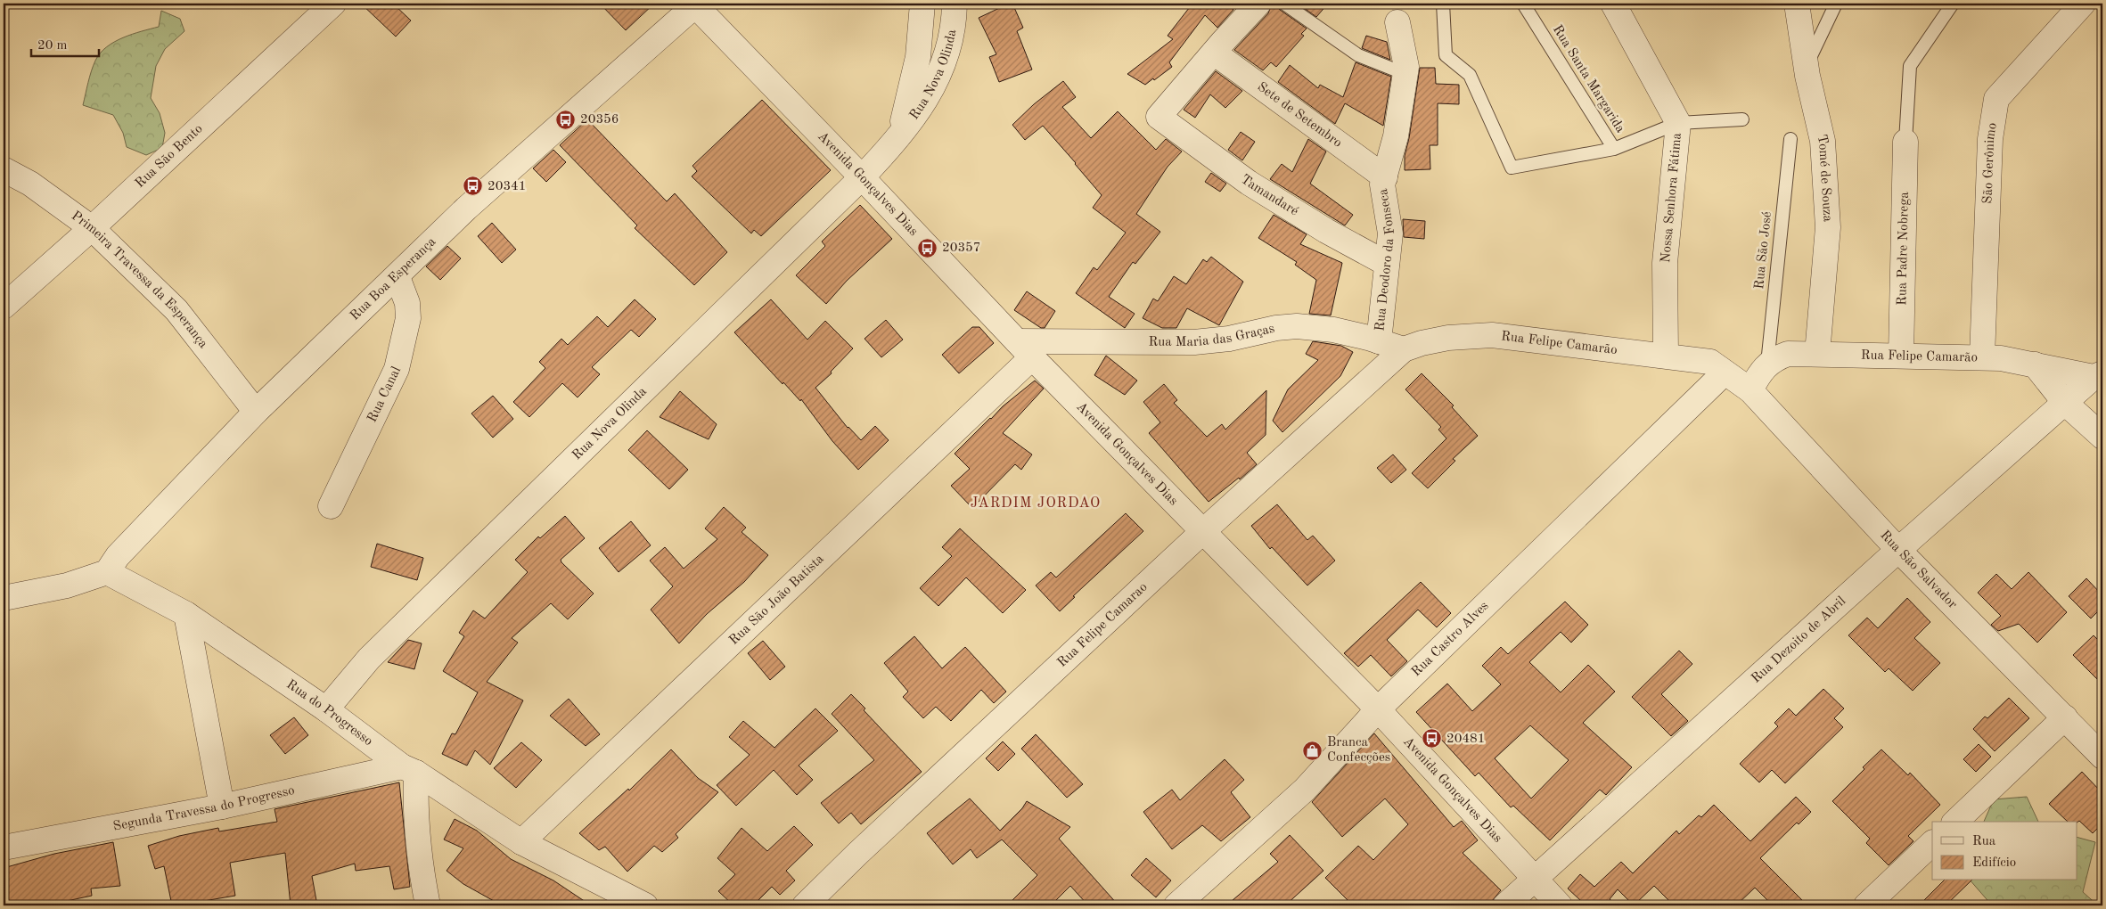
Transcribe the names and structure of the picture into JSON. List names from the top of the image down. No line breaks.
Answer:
{"streets":{"street":["Rua Nova Olinda","Sete de Setembro","Rua São Bento","São Gerônimo","Tomé de Souza","Avenida Gonçalves Dias","Tamandaré","Nossa Senhora Fátima","Rua Padre Nobrega","Rua Deodoro da Fonseca","Rua Boa Esperança","Primeira Travessa da Esperança","Rua Maria das Graças","Rua Felipe Camarão","Rua Canal","Rua São Salvador","Rua São João Batista","Rua Felipe Camarao","Rua Castro Alves","Rua Dezoito de Abril","Rua do Progresso","Segunda Travessa do Progresso"],"lane":["Rua Santa Margarida","Rua São José"]},"crossings":[["Rua Nova Olinda","Avenida Gonçalves Dias"],["Rua Nova Olinda","Rua do Progresso"],["Sete de Setembro","Tamandaré"],["Sete de Setembro","Rua Deodoro da Fonseca"],["Rua São Bento","Primeira Travessa da Esperança"],["São Gerônimo","Rua Felipe Camarão"],["Tomé de Souza","Rua Felipe Camarão"],["Avenida Gonçalves Dias","Rua Boa Esperança"],["Avenida Gonçalves Dias","Rua Maria das Graças"],["Avenida Gonçalves Dias","Rua São João Batista"],["Avenida Gonçalves Dias","Rua Felipe Camarao"],["Avenida Gonçalves Dias","Rua Castro Alves"],["Avenida Gonçalves Dias","Rua Dezoito de Abril"],["Tamandaré","Rua Deodoro da Fonseca"],["Nossa Senhora Fátima","Rua Felipe Camarão"],["Rua Padre Nobrega","Rua Felipe Camarão"],["Rua São José","Rua Felipe Camarão"],["Rua Deodoro da Fonseca","Rua Maria das Graças"],["Rua Boa Esperança","Primeira Travessa da Esperança"],["Rua Boa Esperança","Rua Canal"],["Rua Boa Esperança","Rua do Progresso"],["Rua Maria das Graças","Rua Felipe Camarão"],["Rua Maria das Graças","Rua São João Batista"],["Rua Maria das Graças","Rua Felipe Camarao"],["Rua Felipe Camarão","Rua São Salvador"],["Rua Felipe Camarão","Rua Felipe Camarao"],["Rua Felipe Camarão","Rua Castro Alves"],["Rua Felipe Camarão","Rua Dezoito de Abril"],["Rua São Salvador","Rua Castro Alves"],["Rua São Salvador","Rua Dezoito de Abril"],["Rua São João Batista","Rua do Progresso"],["Rua do Progresso","Segunda Travessa do Progresso"]],"districts":["JARDIM JORDAO"],"places":{"bus stop":["20356","20341","20357","20481"],"shop":["Branca Confecções"]},"legend":["Rua","Edifício"],"scale_bar":"20 m"}
